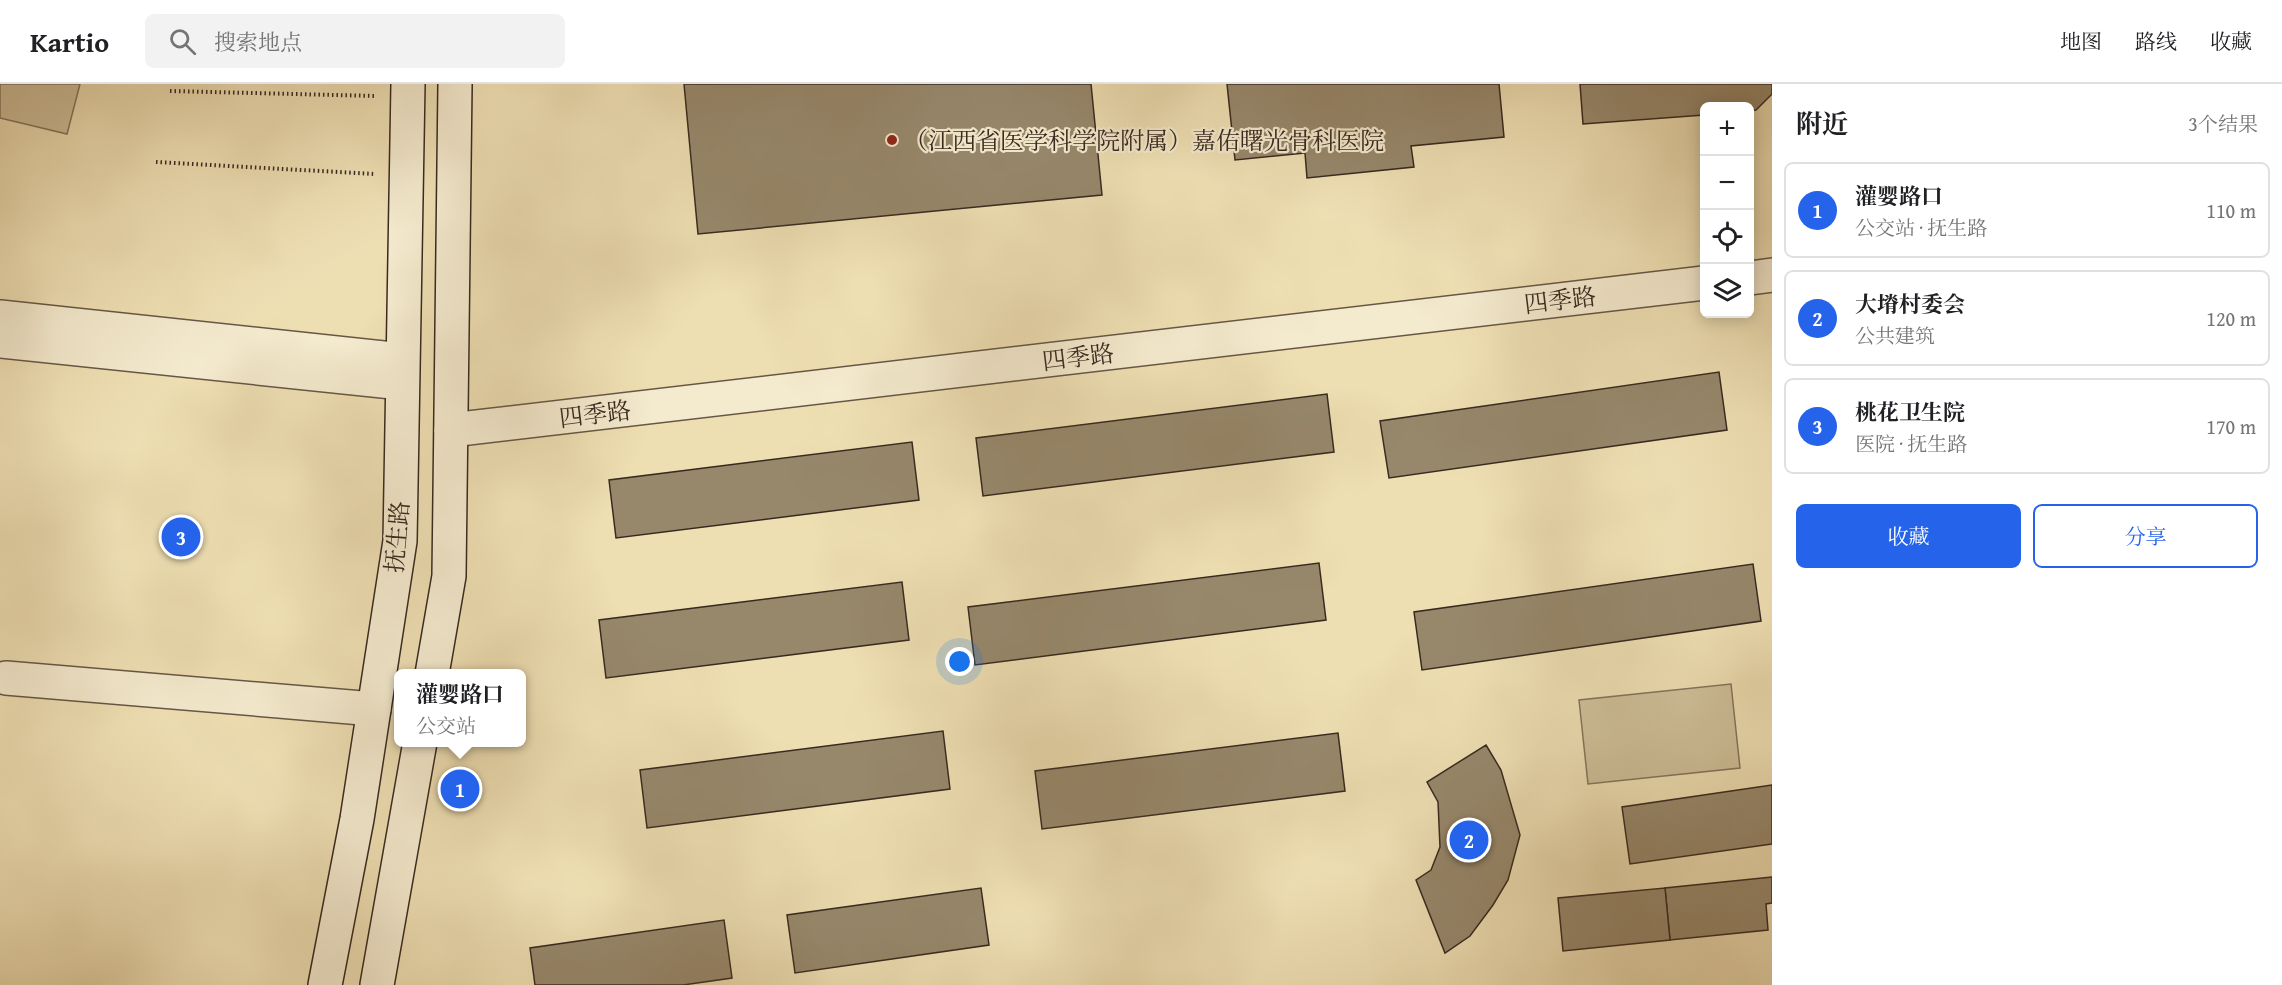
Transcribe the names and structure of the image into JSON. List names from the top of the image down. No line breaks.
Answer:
{"streets":{"street":["四季路","抚生路"]},"crossings":[["四季路","抚生路"]],"places":["（江西省医学科学院附属）嘉佑曙光骨科医院"],"page":{"header":"Kartio","search":"搜索地点","nav":["地图","路线","收藏"],"heading":["附近","3个结果"],"map_buttons":["+","−"],"list":[{"mark":"1","name":"灌婴路口","note":"公交站 · 抚生路","value":"110 m"},{"mark":"2","name":"大塉村委会","note":"公共建筑","value":"120 m"},{"mark":"3","name":"桃花卫生院","note":"医院 · 抚生路","value":"170 m"}],"buttons":["收藏","分享"],"pins":["3","1","2"],"popup":["灌婴路口","公交站"]}}
